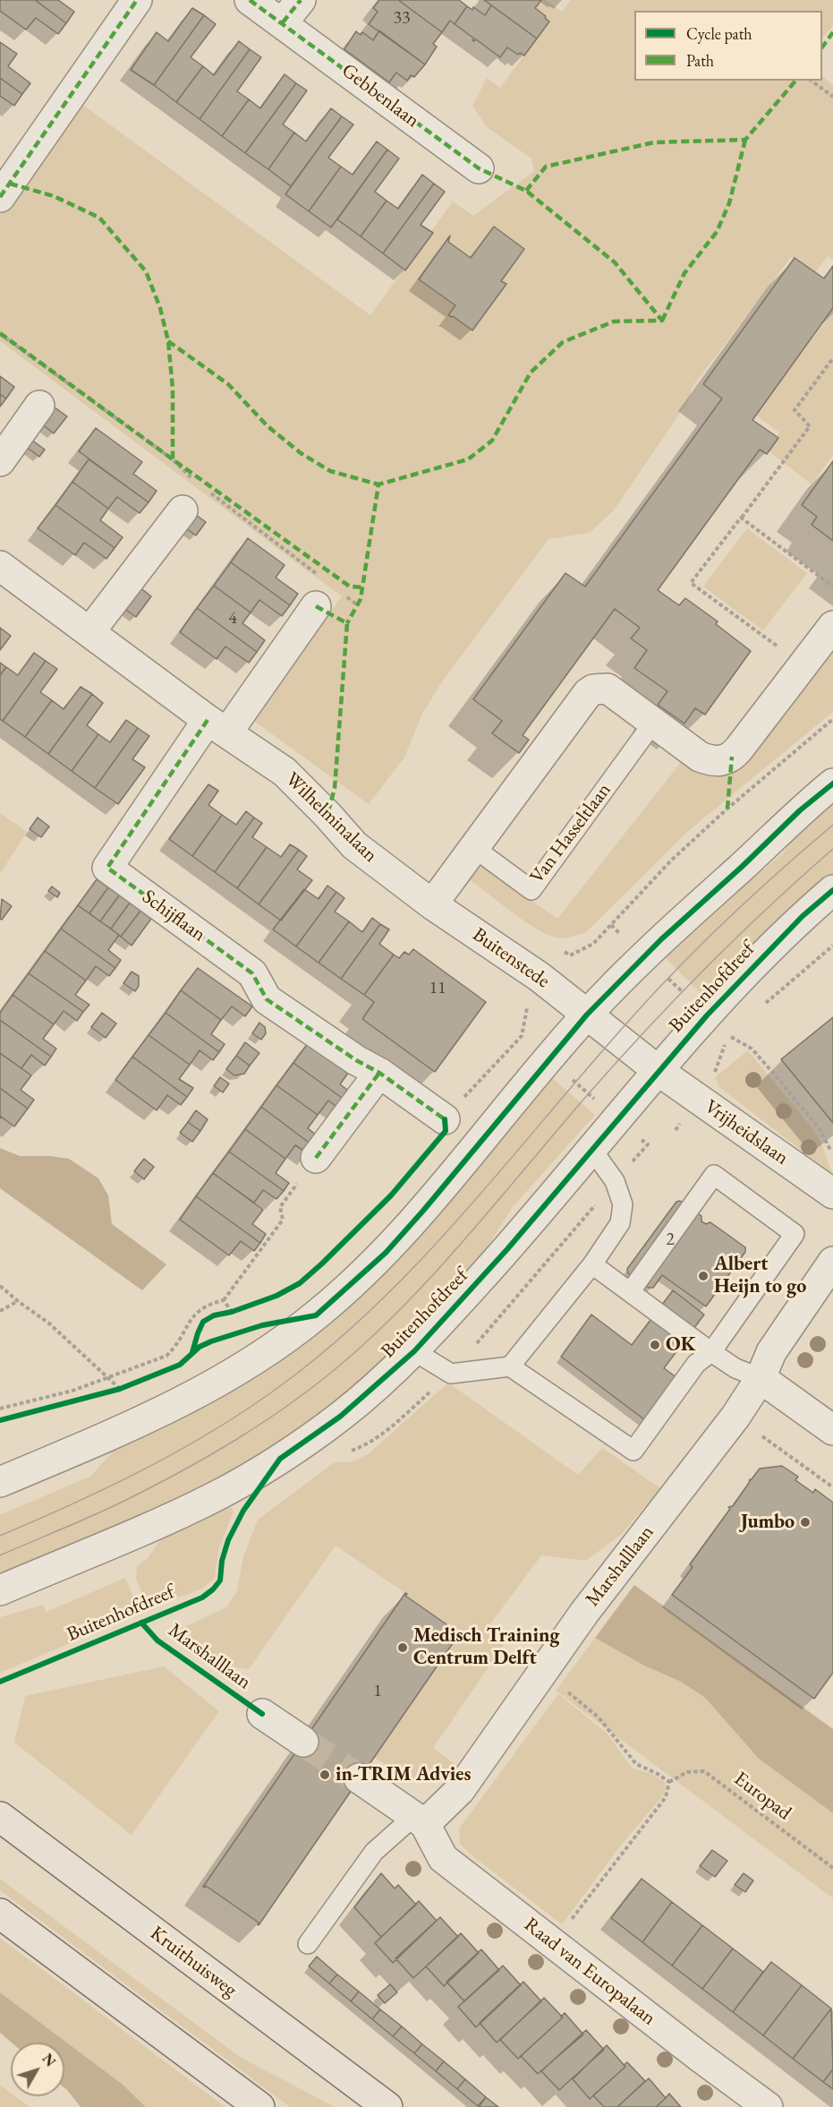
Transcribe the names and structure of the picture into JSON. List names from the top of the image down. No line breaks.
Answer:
{"streets":{"main road":["Kruithuisweg"],"street":["Gebbenlaan","Wilhelminalaan","Schijflaan","Buitenstede","Buitenhofdreef","Vrijheidslaan","Marshalllaan","Raad van Europalaan"],"lane":["Van Hasseltlaan"],"path":["Europad"]},"crossings":[["Wilhelminalaan","Schijflaan"],["Wilhelminalaan","Buitenstede"],["Buitenhofdreef","Vrijheidslaan"],["Marshalllaan","Raad van Europalaan"]],"places":["Albert Heijn to go","OK","Jumbo","Medisch Training Centrum Delft","in-TRIM Advies"],"house_numbers":["33","4","11","2","1"],"legend":["Cycle path","Path"],"north":"top right"}
